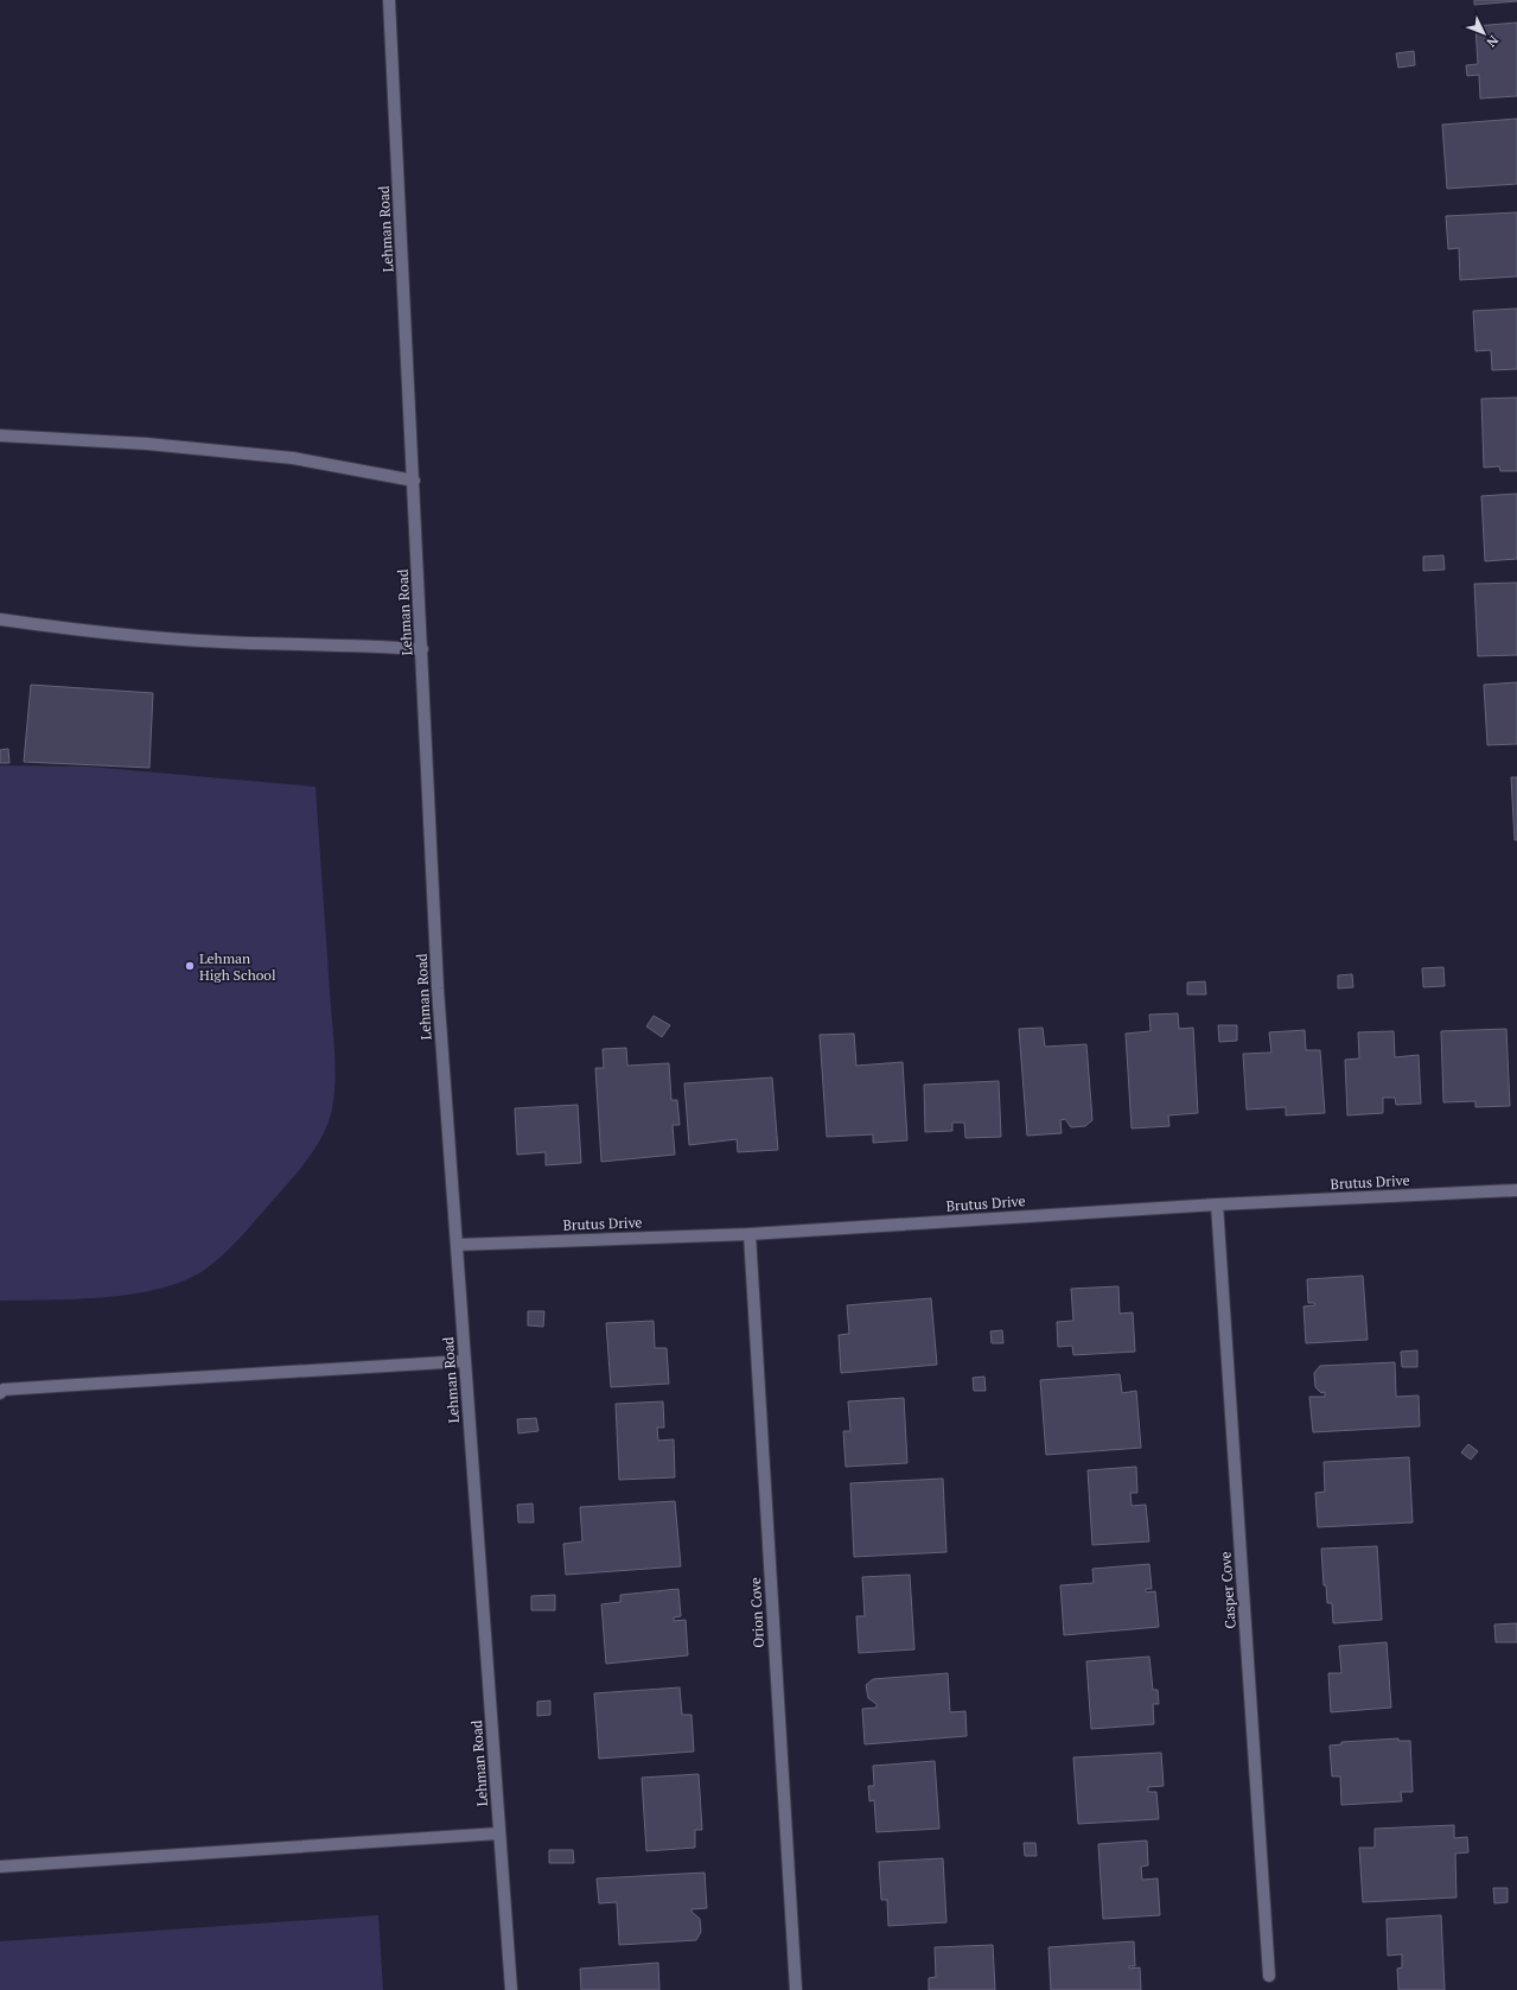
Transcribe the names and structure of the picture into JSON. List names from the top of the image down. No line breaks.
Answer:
{"streets":{"street":["Lehman Road","Brutus Drive","Casper Cove","Orion Cove"]},"crossings":[["Lehman Road","Brutus Drive"],["Brutus Drive","Casper Cove"],["Brutus Drive","Orion Cove"]],"places":["Lehman High School"],"north":"bottom right"}
